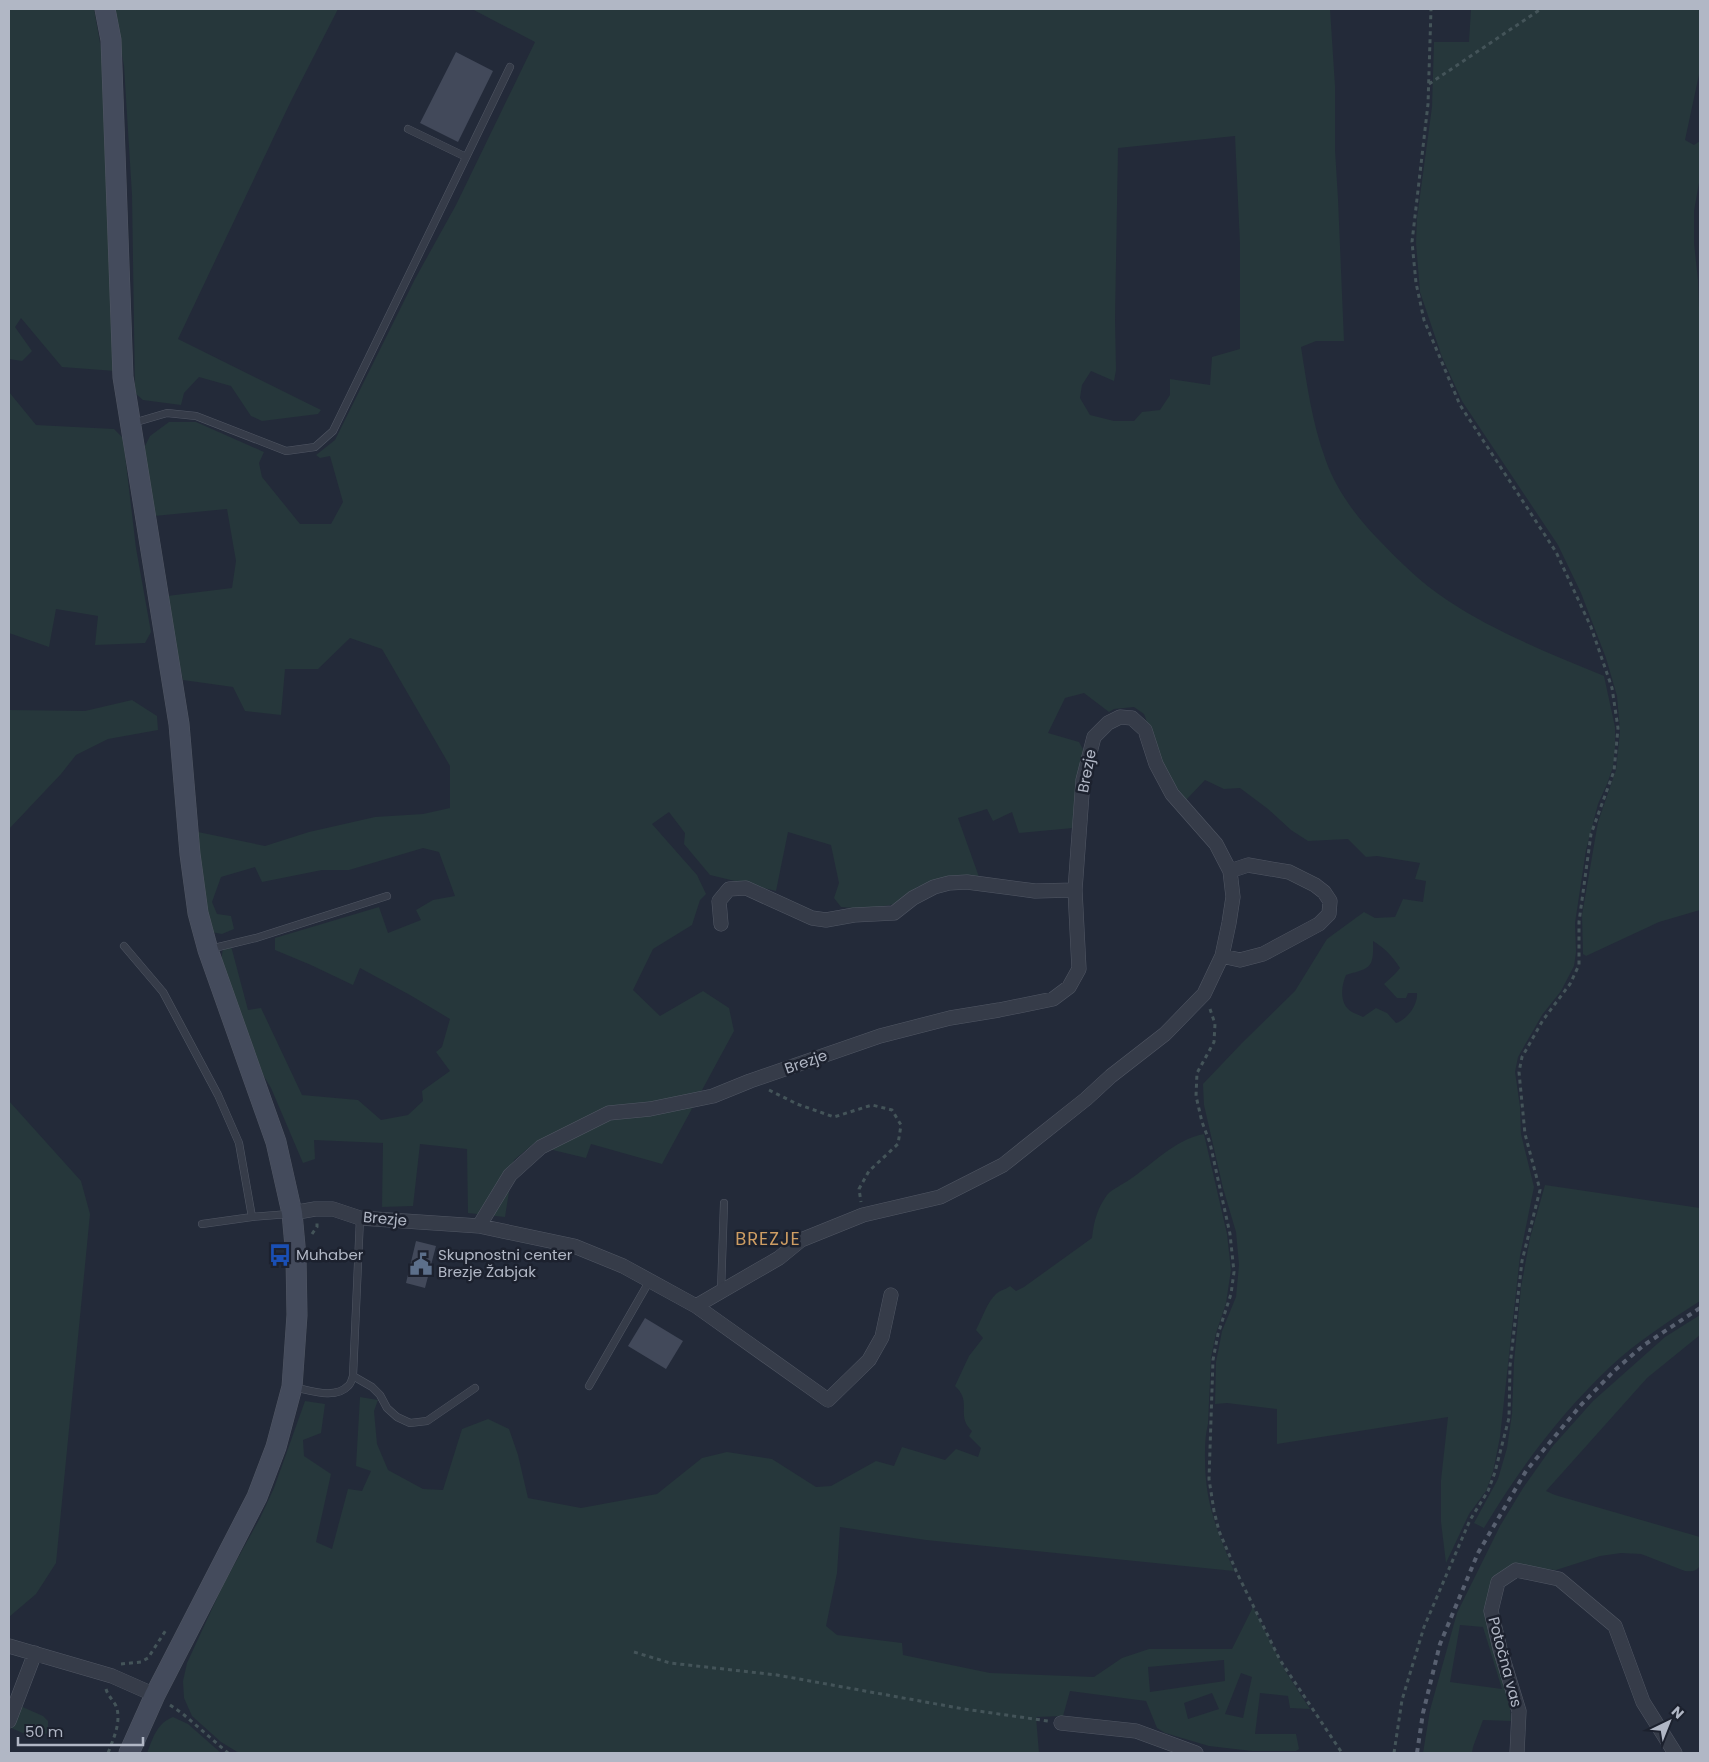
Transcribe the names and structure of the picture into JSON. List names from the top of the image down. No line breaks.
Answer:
{"streets":{"street":["Brezje","Potočna vas"]},"districts":["BREZJE"],"places":{"bus stop":["Muhaber"],"public building":["Skupnostni center Brezje Žabjak"]},"scale_bar":"50 m","north":"top right"}
